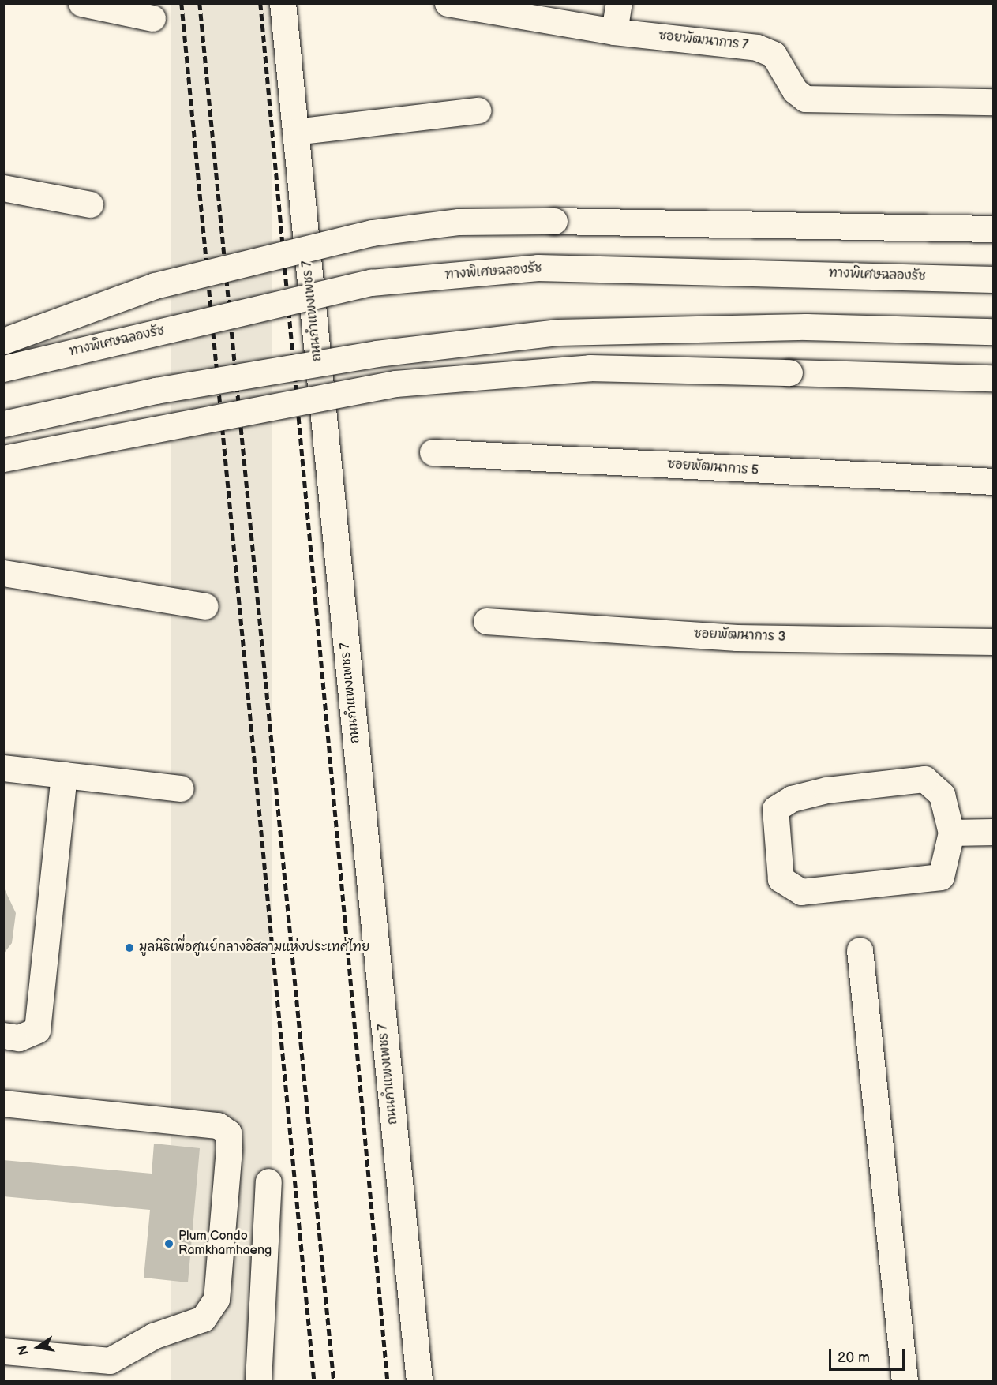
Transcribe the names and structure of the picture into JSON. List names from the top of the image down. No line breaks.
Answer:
{"streets":{"main road":["ซอยพัฒนาการ 7","ทางพิเศษฉลองรัช","ถนนกำแพงเพชร 7","ซอยพัฒนาการ 5","ซอยพัฒนาการ 3"]},"places":["มูลนิธิเพื่อศูนย์กลางอิสลามแห่งประเทศไทย","Plum Condo Ramkhamhaeng"],"scale_bar":"20 m","north":"left"}
